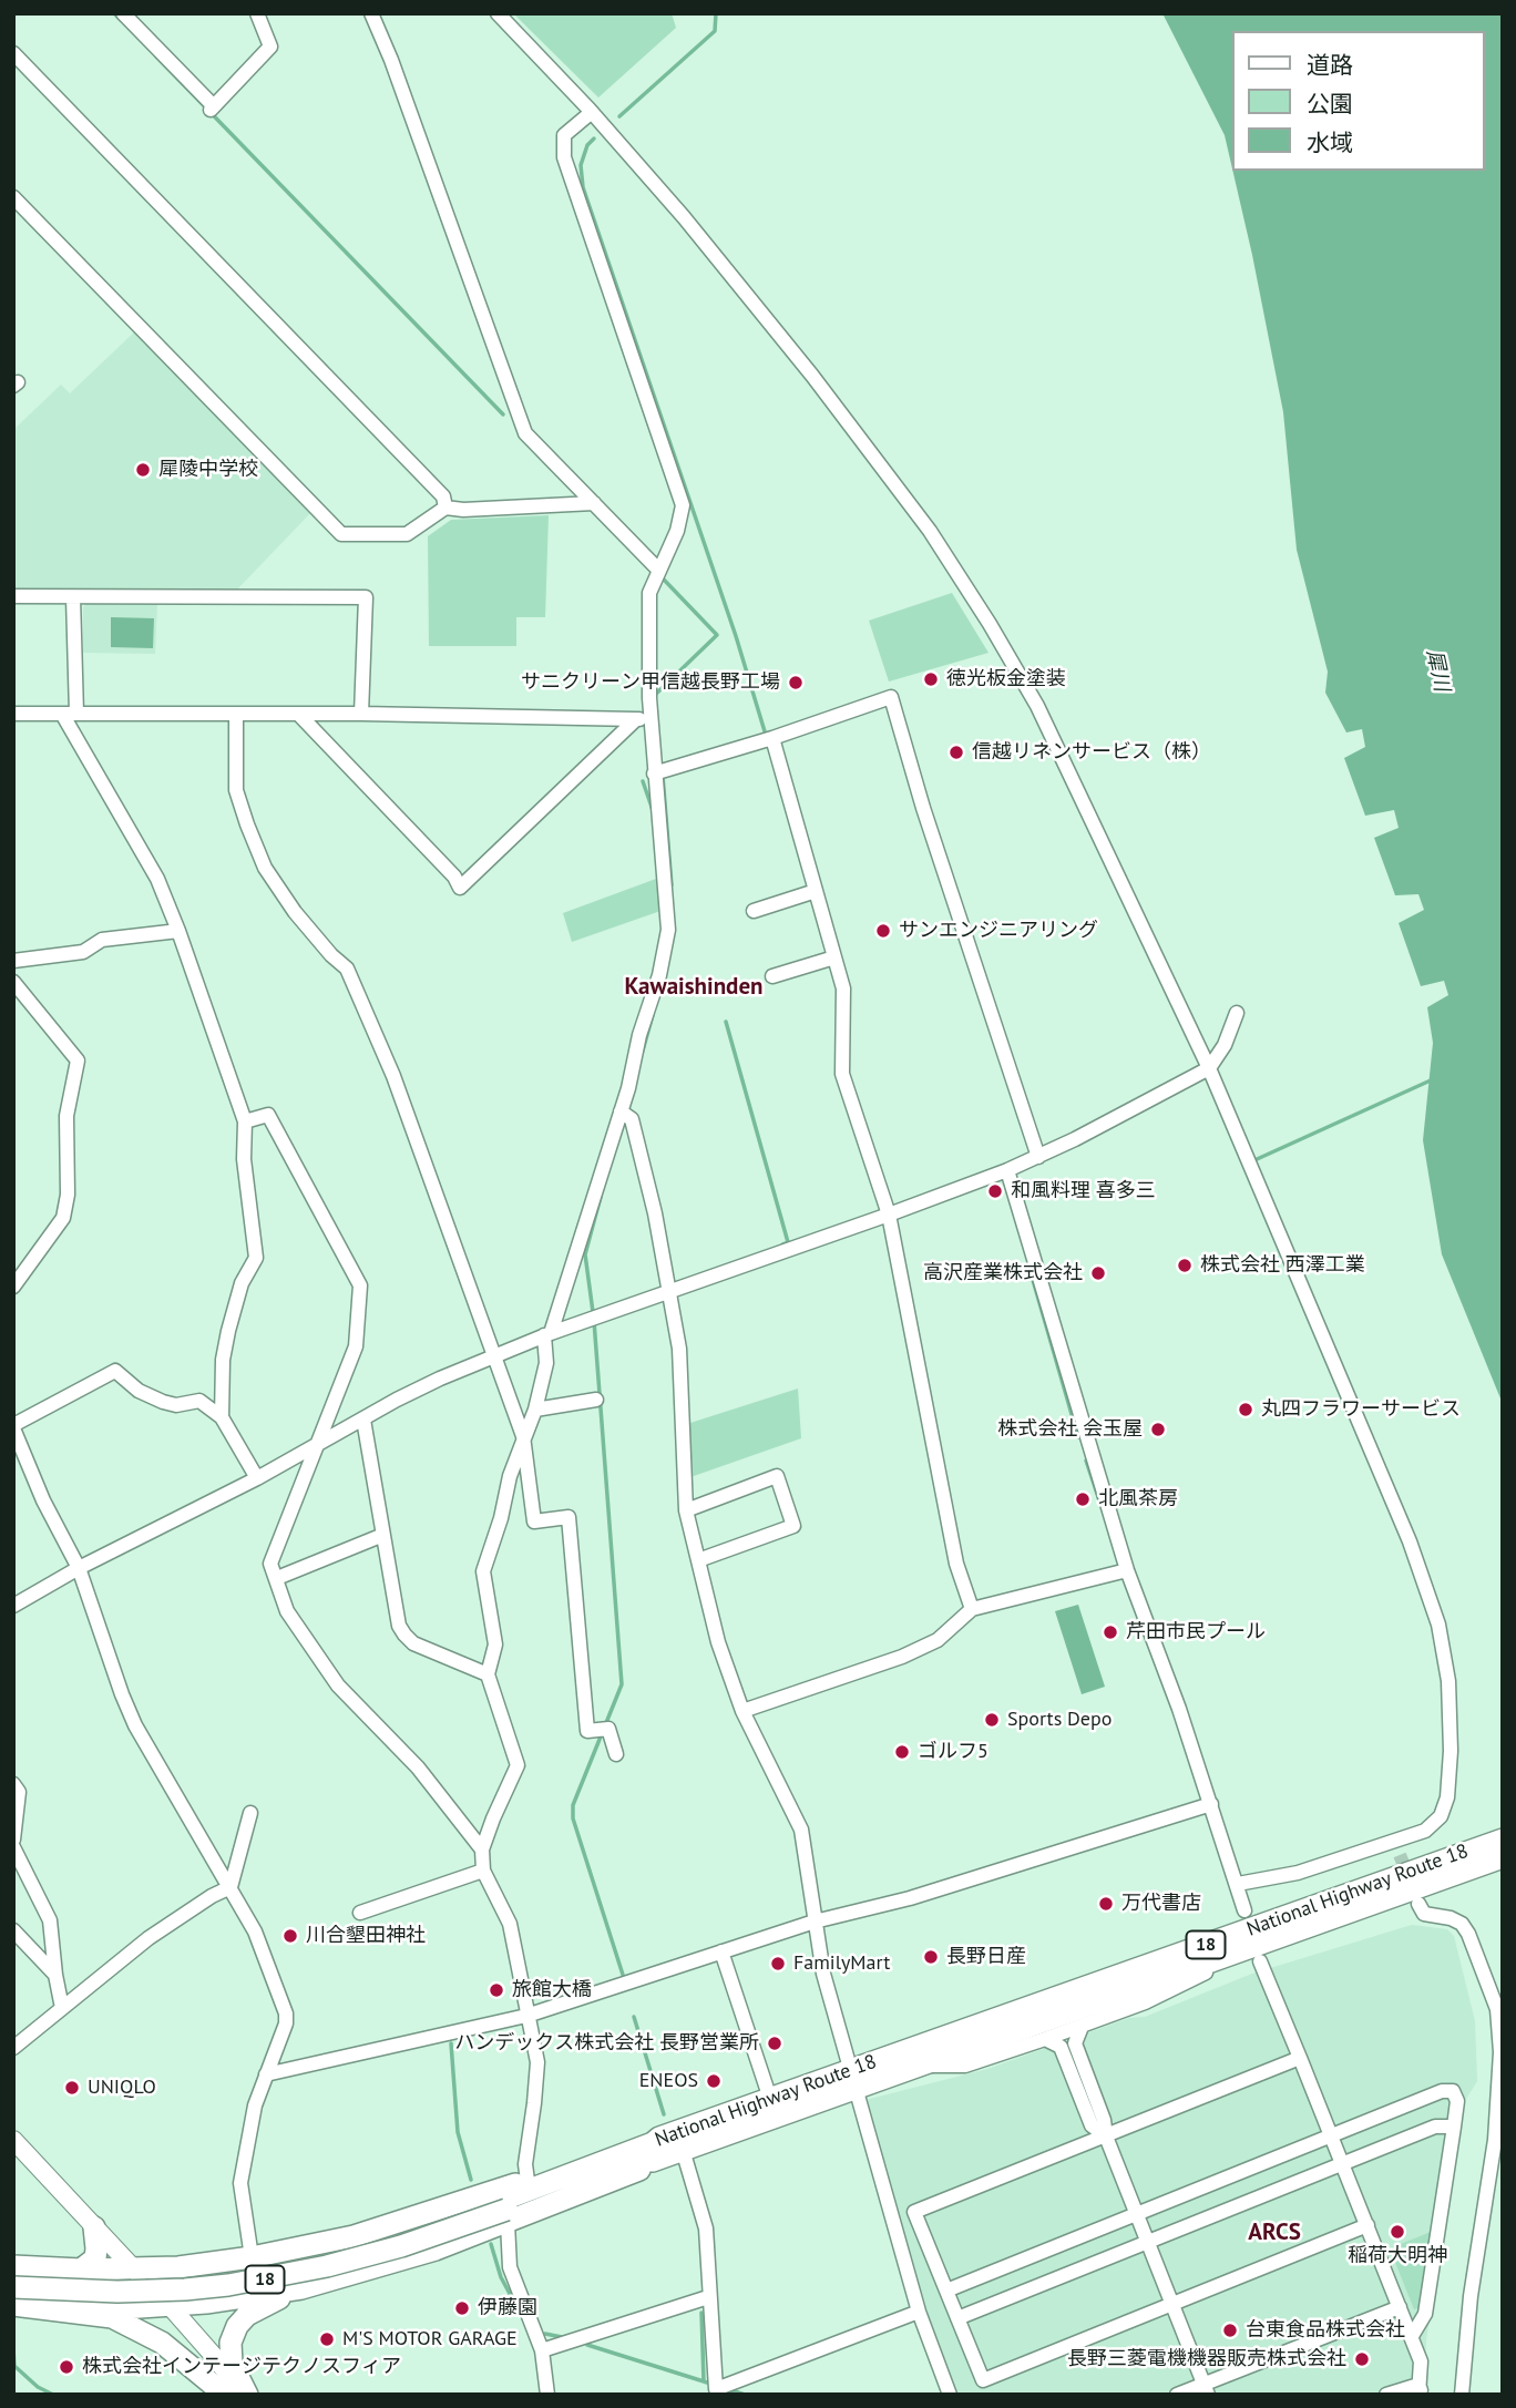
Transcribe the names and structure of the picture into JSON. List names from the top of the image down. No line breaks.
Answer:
{"streets":{"highway":["National Highway Route 18","18"]},"crossings":[["National Highway Route 18","18"]],"districts":["Kawaishinden","ARCS"],"water":["犀川"],"places":["犀陵中学校","徳光板金塗装","サニクリーン甲信越長野工場","信越リネンサービス（株）","サンエンジニアリング","和風料理 喜多三","株式会社 西澤工業","高沢産業株式会社","丸四フラワーサービス","株式会社 会玉屋","北風茶房","芹田市民プール","Sports Depo","ゴルフ5","万代書店","川合墾田神社","長野日産","FamilyMart","旅館大橋","ハンデックス株式会社 長野営業所","ENEOS","UNIQLO","稲荷大明神","伊藤園","台東食品株式会社","M'S MOTOR GARAGE","長野三菱電機機器販売株式会社","株式会社インテージテクノスフィア"],"legend":["道路","公園","水域"]}
